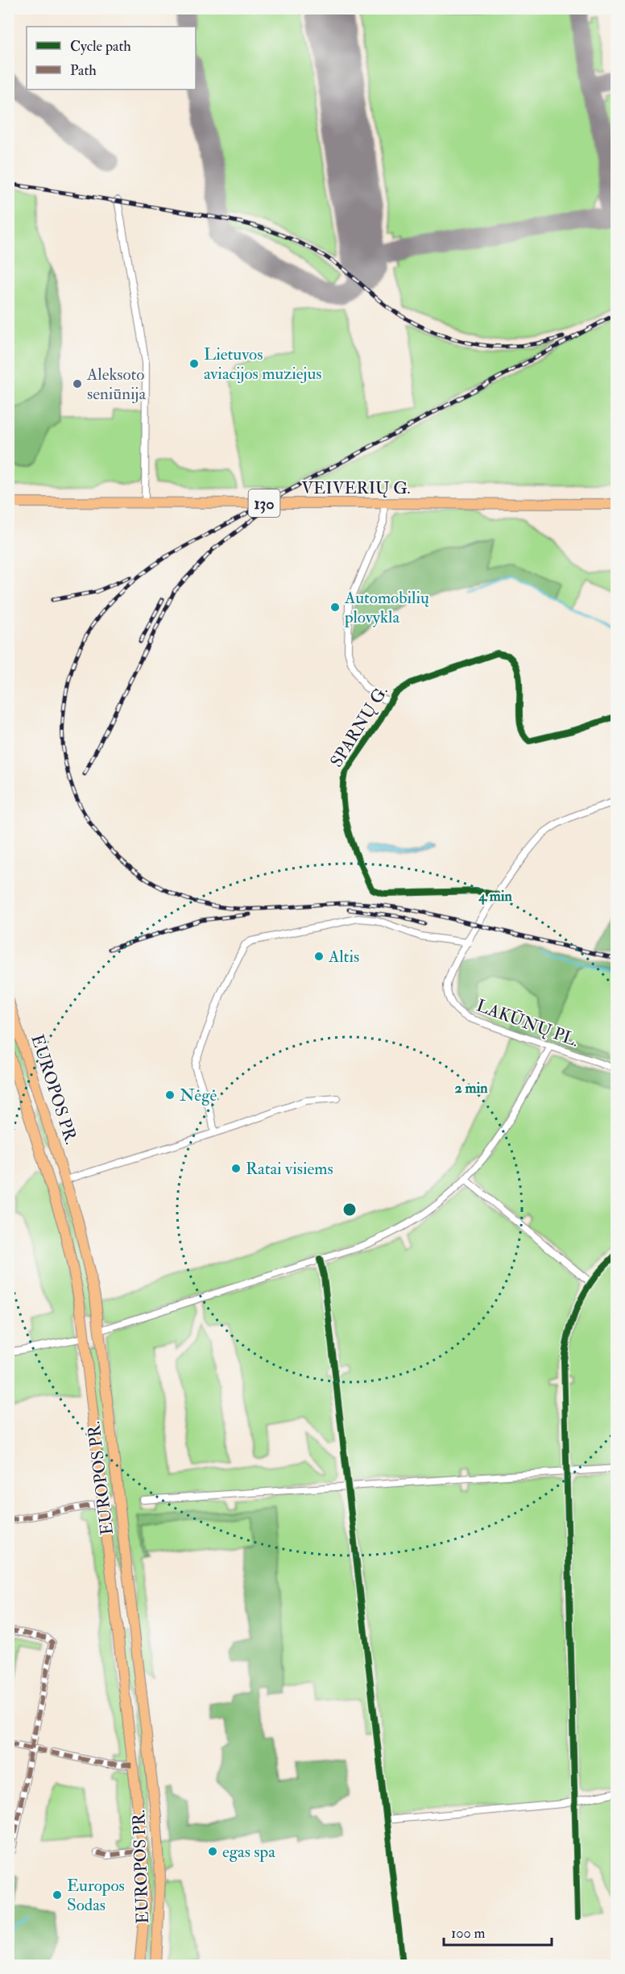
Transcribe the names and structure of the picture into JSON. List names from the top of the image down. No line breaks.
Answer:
{"streets":{"main road":["VEIVERIŲ G.","130","EUROPOS PR."],"street":["SPARNŲ G.","LAKŪNŲ PL."]},"crossings":[["VEIVERIŲ G.","SPARNŲ G."],["SPARNŲ G.","LAKŪNŲ PL."]],"places":["Lietuvos aviacijos muziejus","Aleksoto seniūnija","Automobilių plovykla","Altis","Nėgė","Ratai visiems","egas spa","Europos Sodas"],"legend":["Cycle path","Path"],"scale_bar":"100 m","rings":["4 min","2 min"]}
